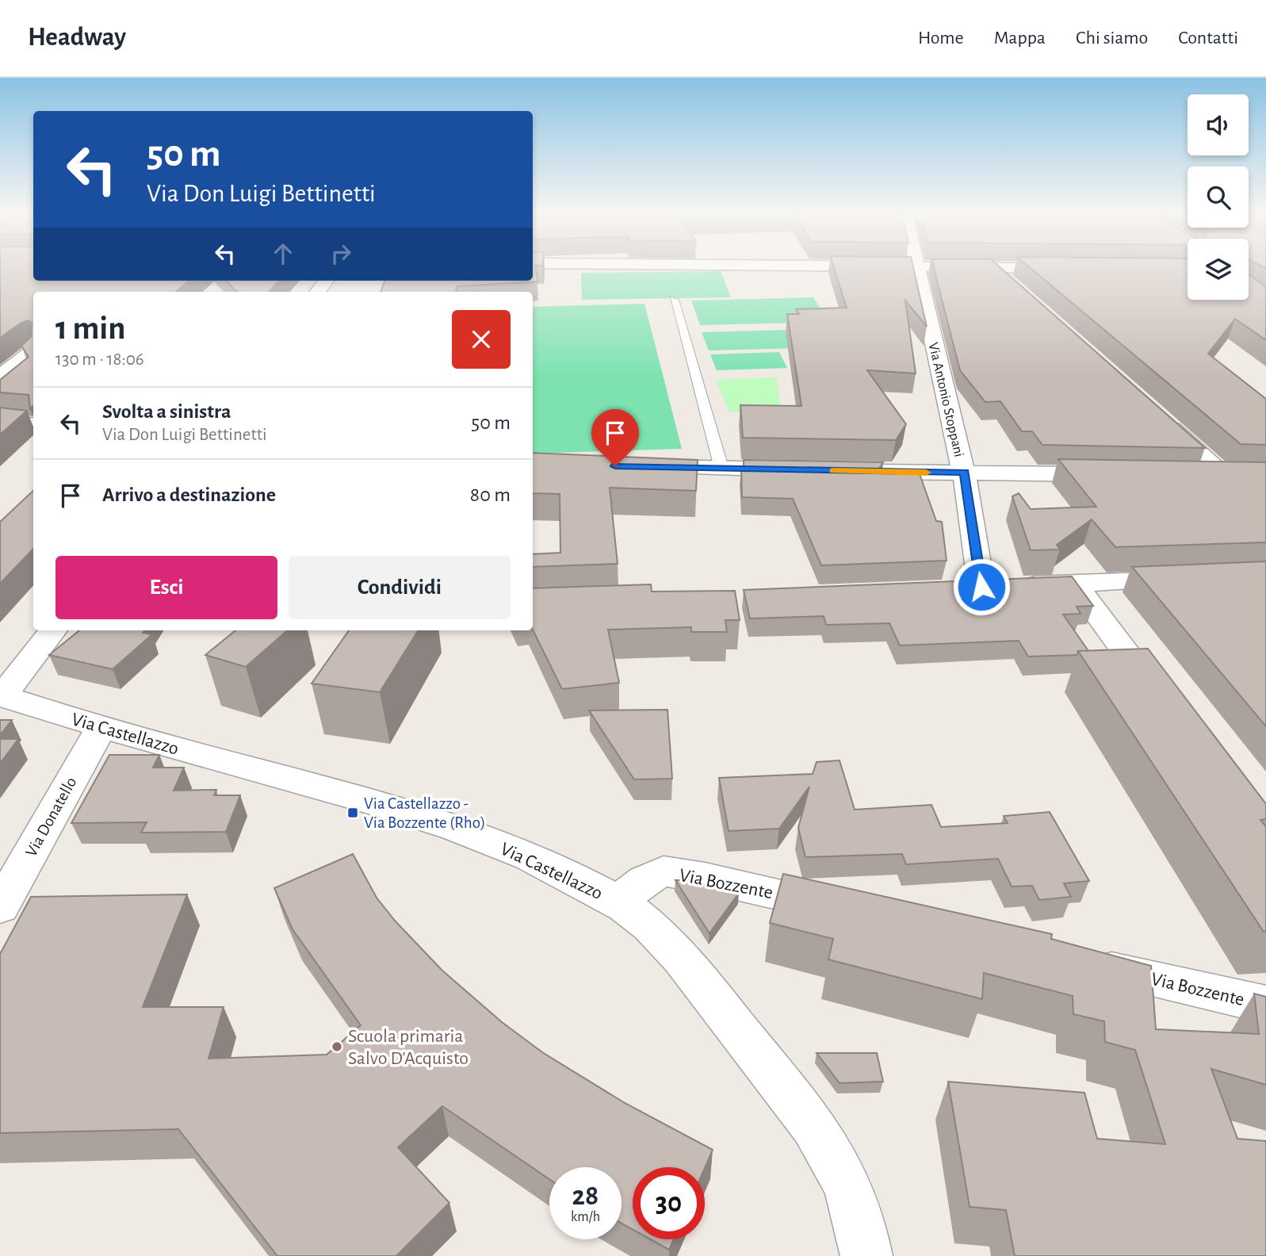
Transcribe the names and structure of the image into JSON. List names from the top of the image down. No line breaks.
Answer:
{"streets":{"street":["Via Antonio Stoppani","Via Castellazzo","Via Donatello","Via Bozzente"]},"crossings":[["Via Castellazzo","Via Donatello"],["Via Castellazzo","Via Bozzente"]],"places":{"transit":["Via Castellazzo - Via Bozzente (Rho)"],"other":["Scuola primaria Salvo D'Acquisto"]},"page":{"header":"Headway","nav":["Home","Mappa","Chi siamo","Contatti"],"turn":["50 m","Via Don Luigi Bettinetti"],"heading":["1 min","130 m · 18:06"],"list":[{"name":"Svolta a sinistra","note":"Via Don Luigi Bettinetti","value":"50 m"},{"name":"Arrivo a destinazione","value":"80 m"}],"buttons":["Esci","Condividi"],"speed":"28 km/h","limit":"30"}}
